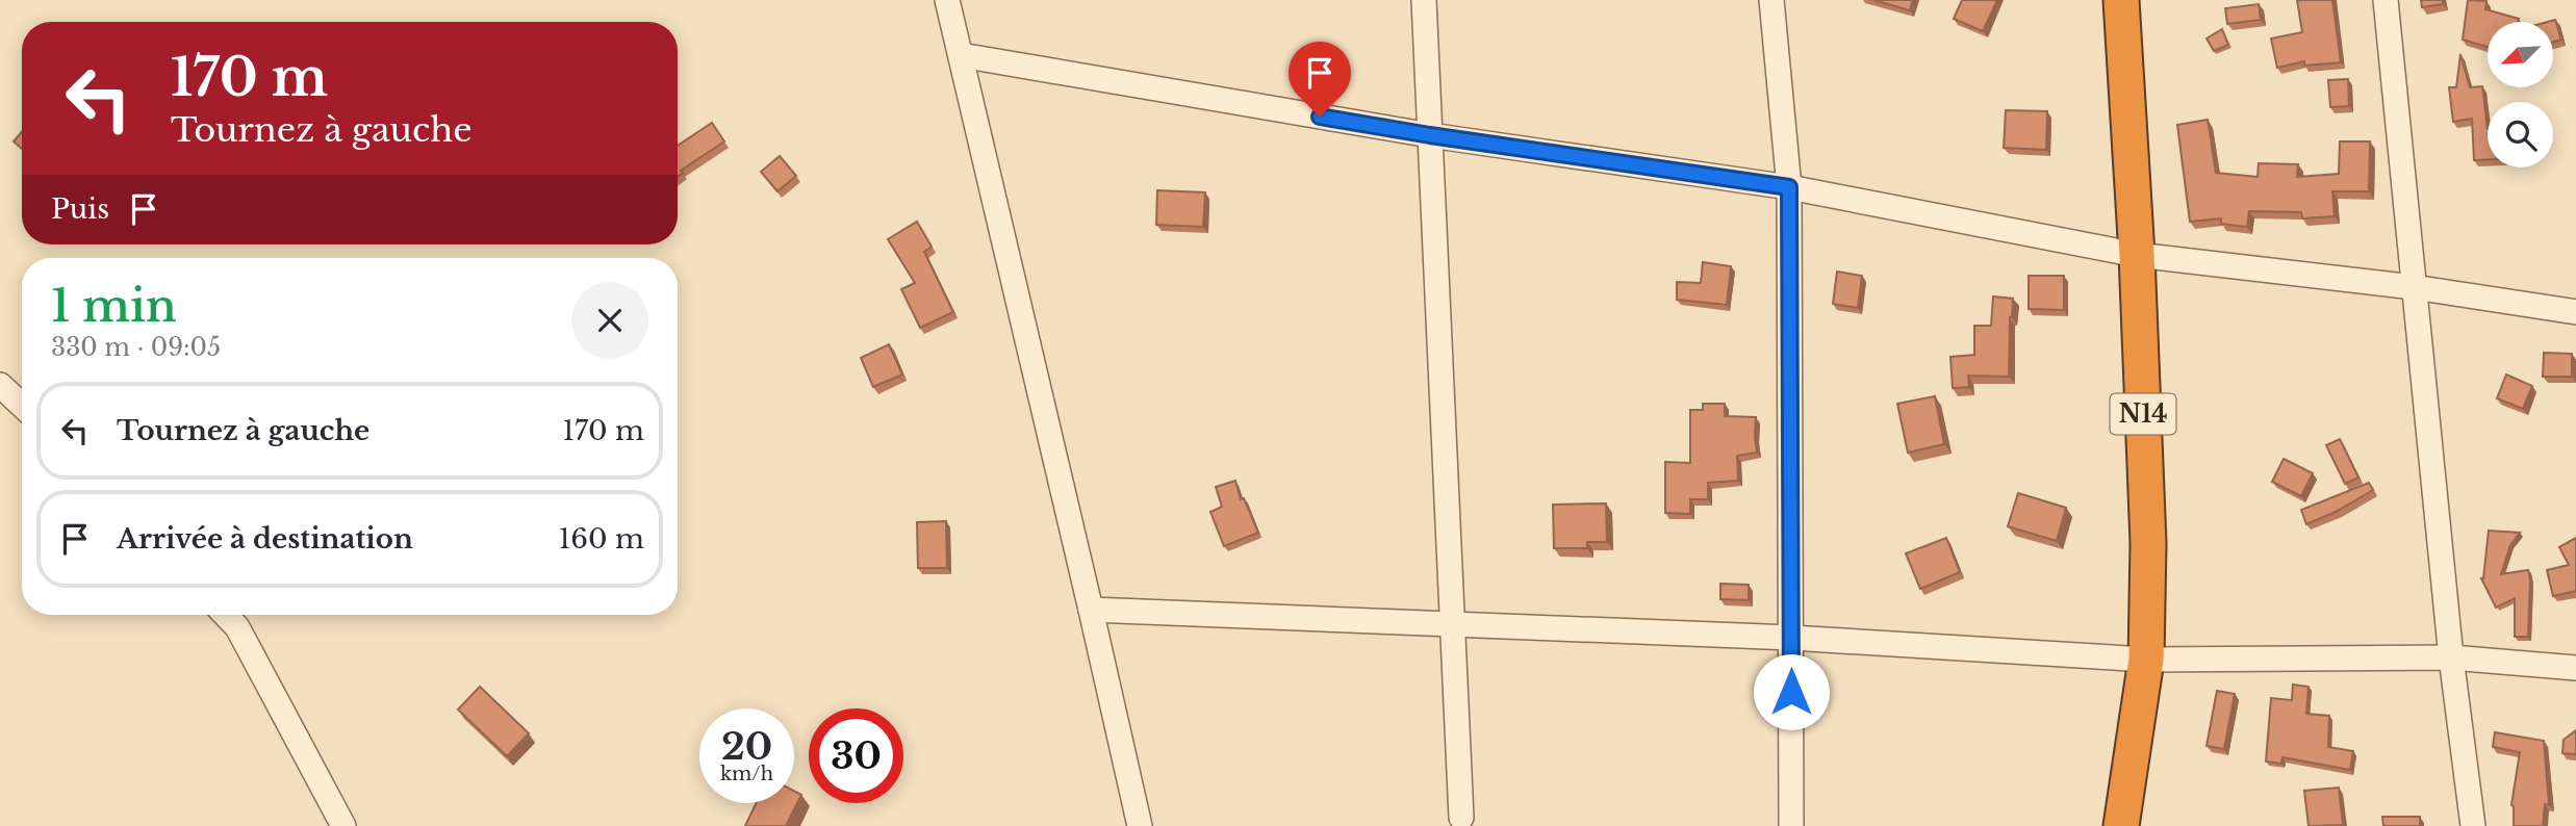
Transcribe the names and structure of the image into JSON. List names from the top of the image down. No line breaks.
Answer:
{"streets":{"highway":["N14"]},"north":"bottom left","page":{"turn":["170 m","Tournez à gauche"],"then":"Puis","heading":["1 min","330 m · 09:05"],"list":[{"name":"Tournez à gauche","value":"170 m"},{"name":"Arrivée à destination","value":"160 m"}],"speed":"20 km/h","limit":"30"}}
